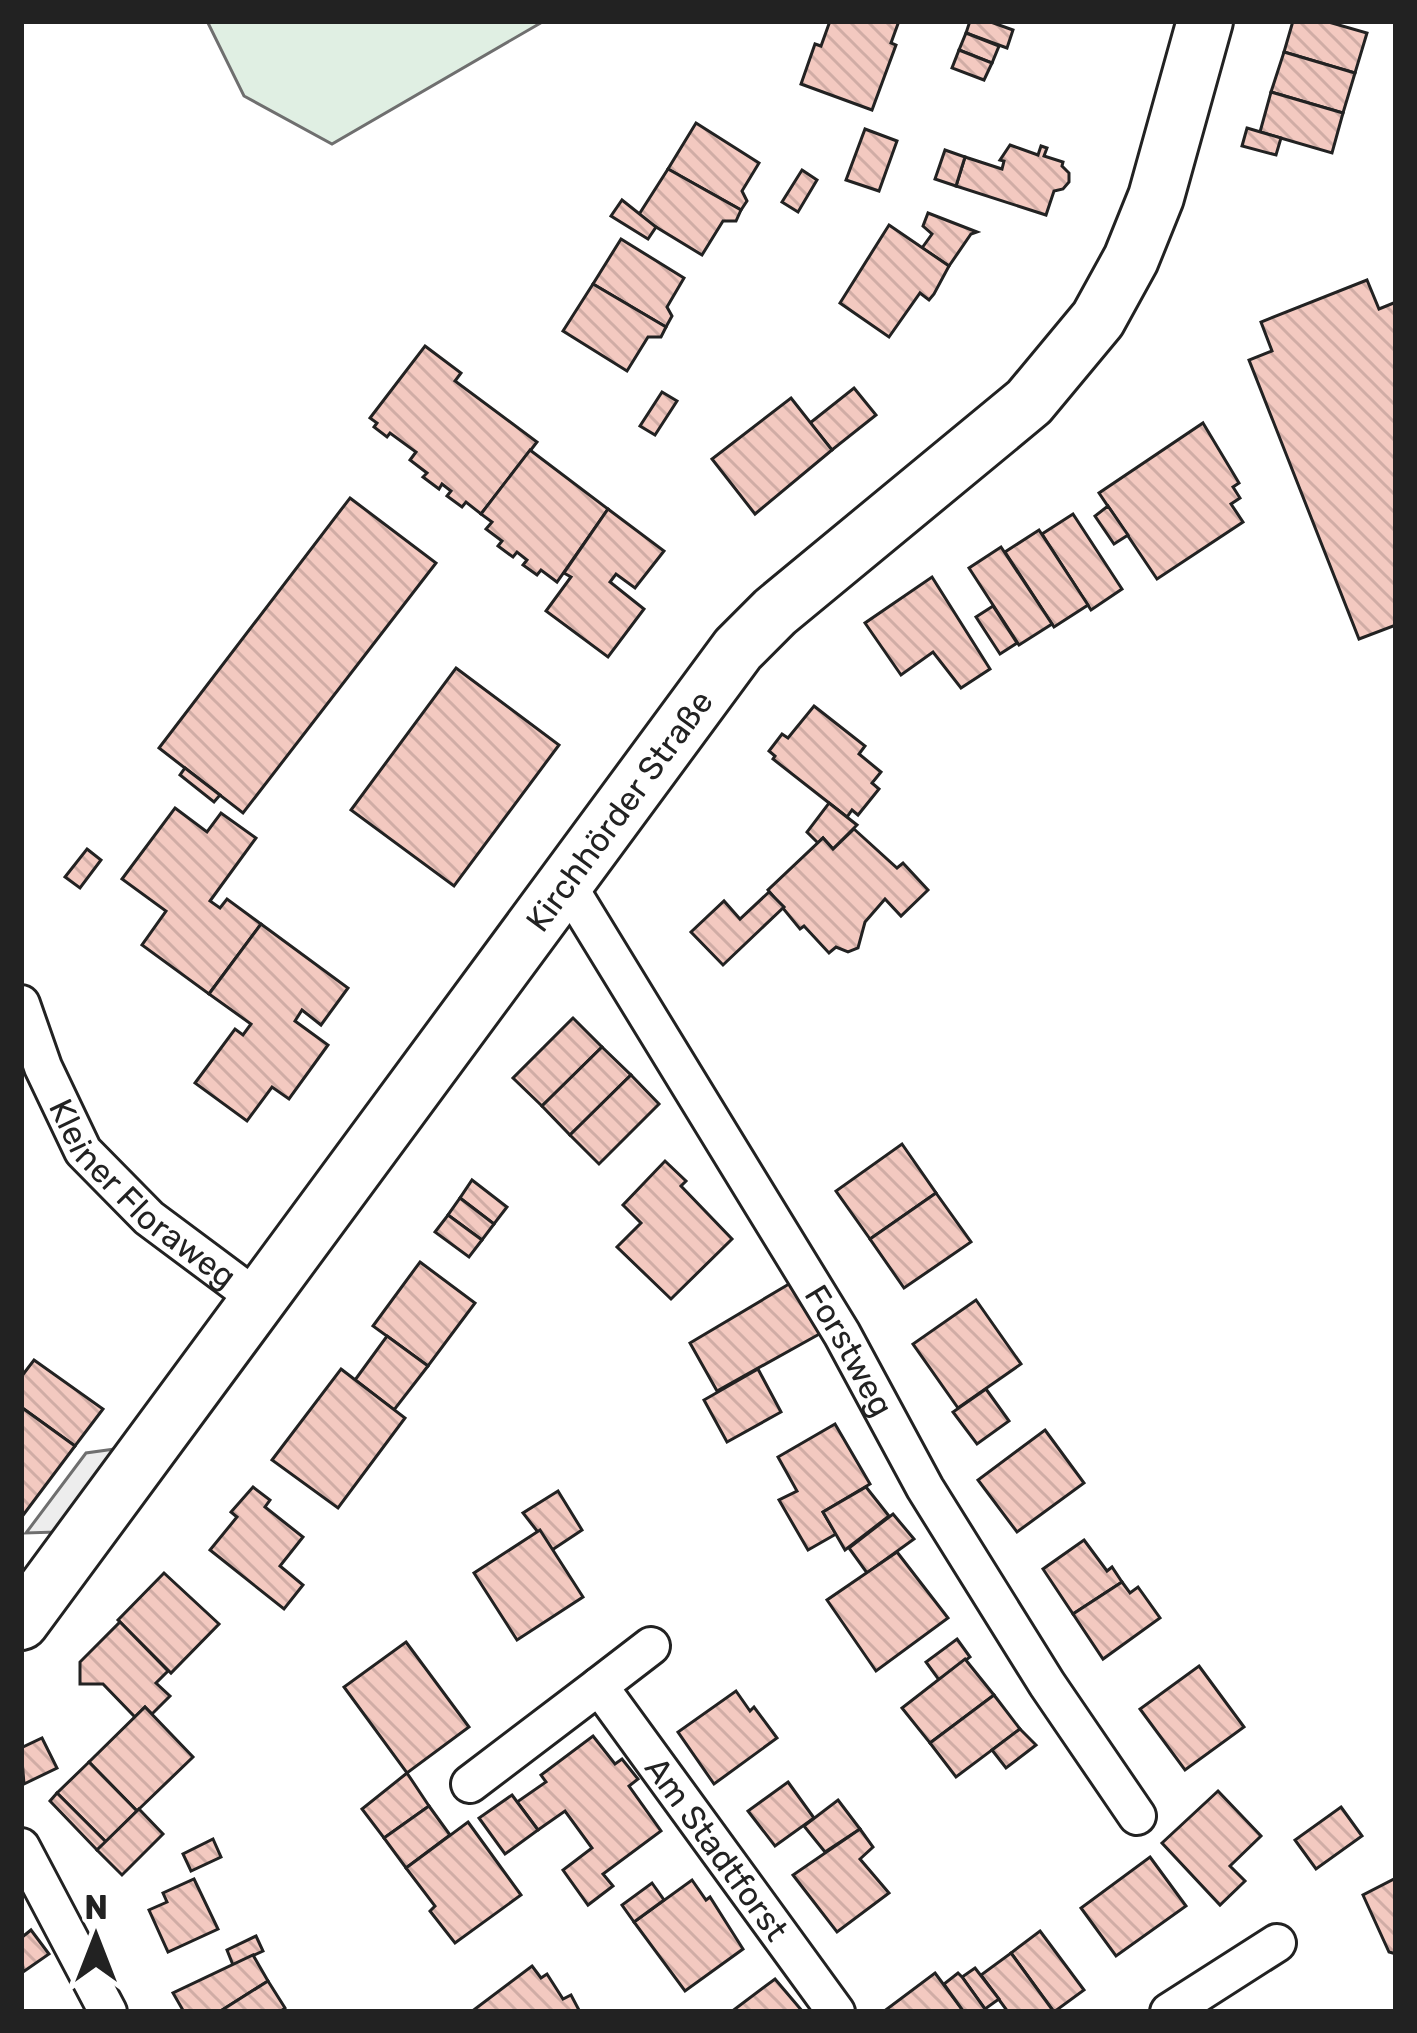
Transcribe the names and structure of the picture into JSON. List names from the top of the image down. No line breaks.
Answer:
{"streets":{"main road":["Kirchhörder Straße"],"street":["Kleiner Floraweg","Forstweg","Am Stadtforst"]},"crossings":[["Kirchhörder Straße","Kleiner Floraweg"],["Kirchhörder Straße","Forstweg"]],"north":"top"}
